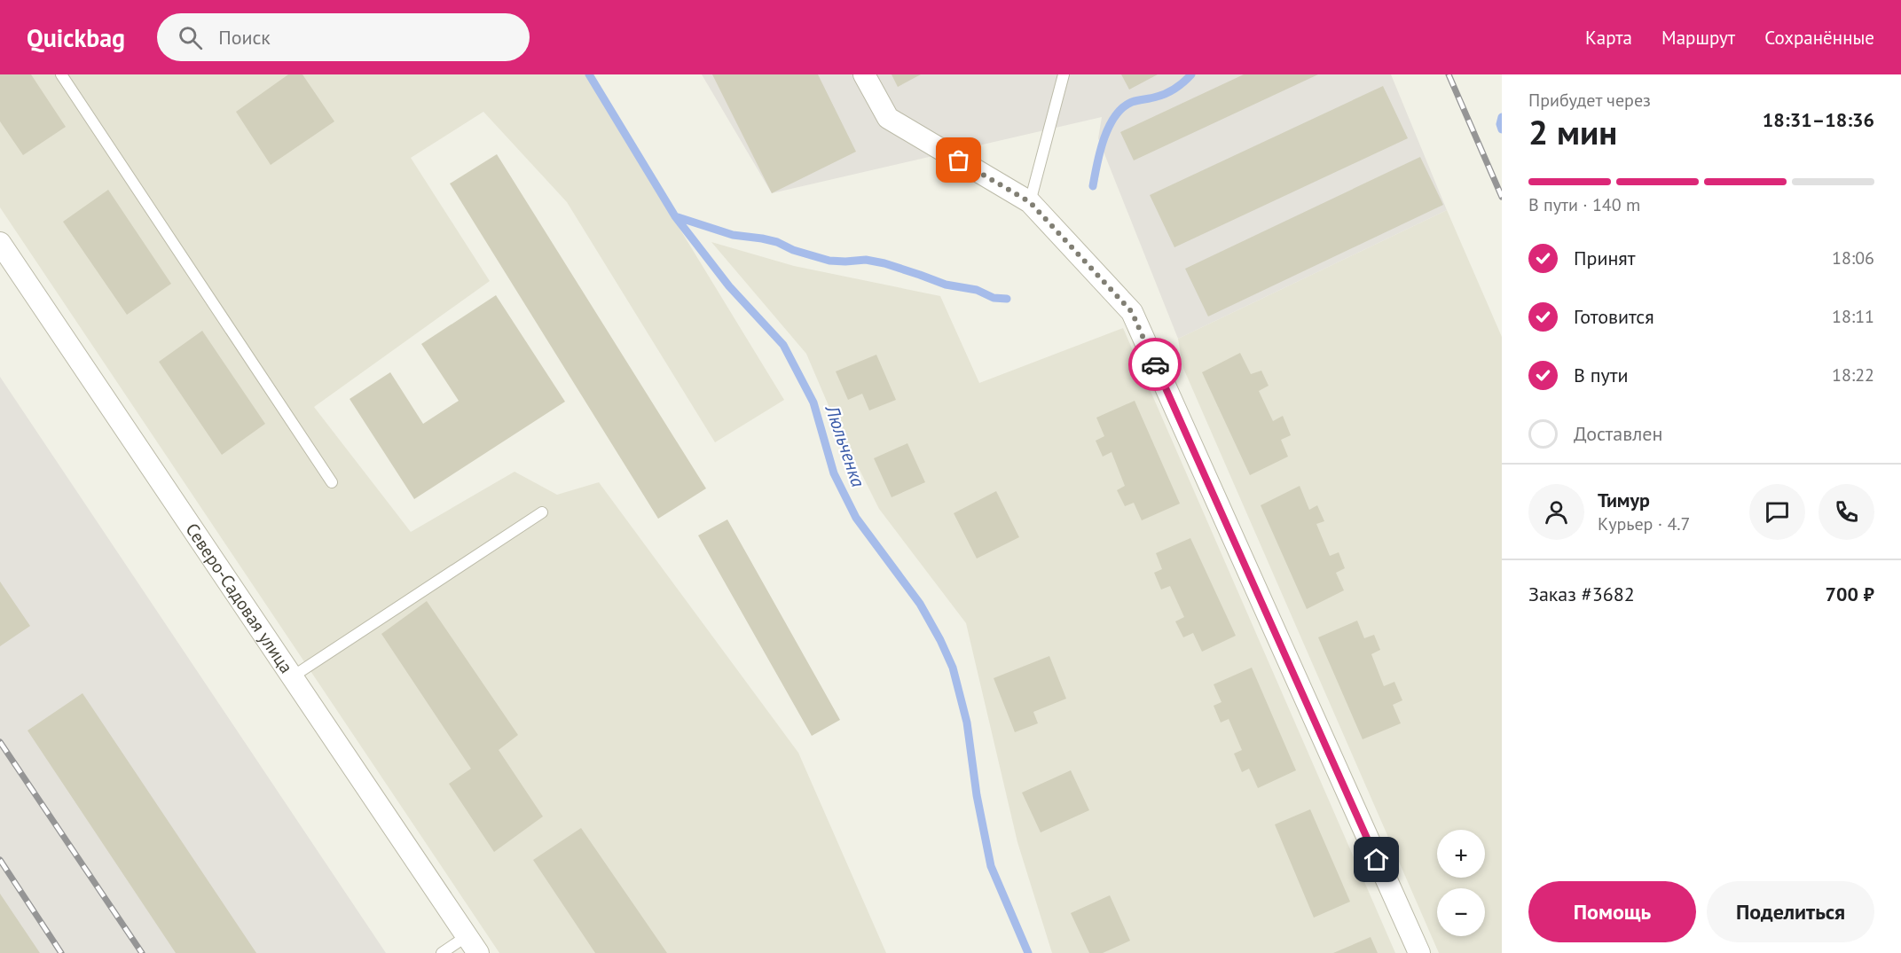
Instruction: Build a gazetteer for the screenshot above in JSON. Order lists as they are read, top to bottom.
{
  "streets": {
    "street": ["Северо-Садовая улица"]
  },
  "water": ["Люльченка"],
  "page": {
    "header": "Quickbag",
    "search": "Поиск",
    "nav": ["Карта", "Маршрут", "Сохранённые"],
    "heading": ["2 мин", "Прибудет через", "18:31–18:36"],
    "panel": [
      "Тимур",
      "Курьер · 4.7",
      "Заказ #3682",
      "700 ₽"
    ],
    "bar": "В пути · 140 m",
    "list": [
      ["Принят", "18:06"],
      ["Готовится", "18:11"],
      ["В пути", "18:22"],
      "Доставлен"
    ],
    "map_buttons": ["+", "−"],
    "buttons": ["Помощь", "Поделиться"]
  }
}
